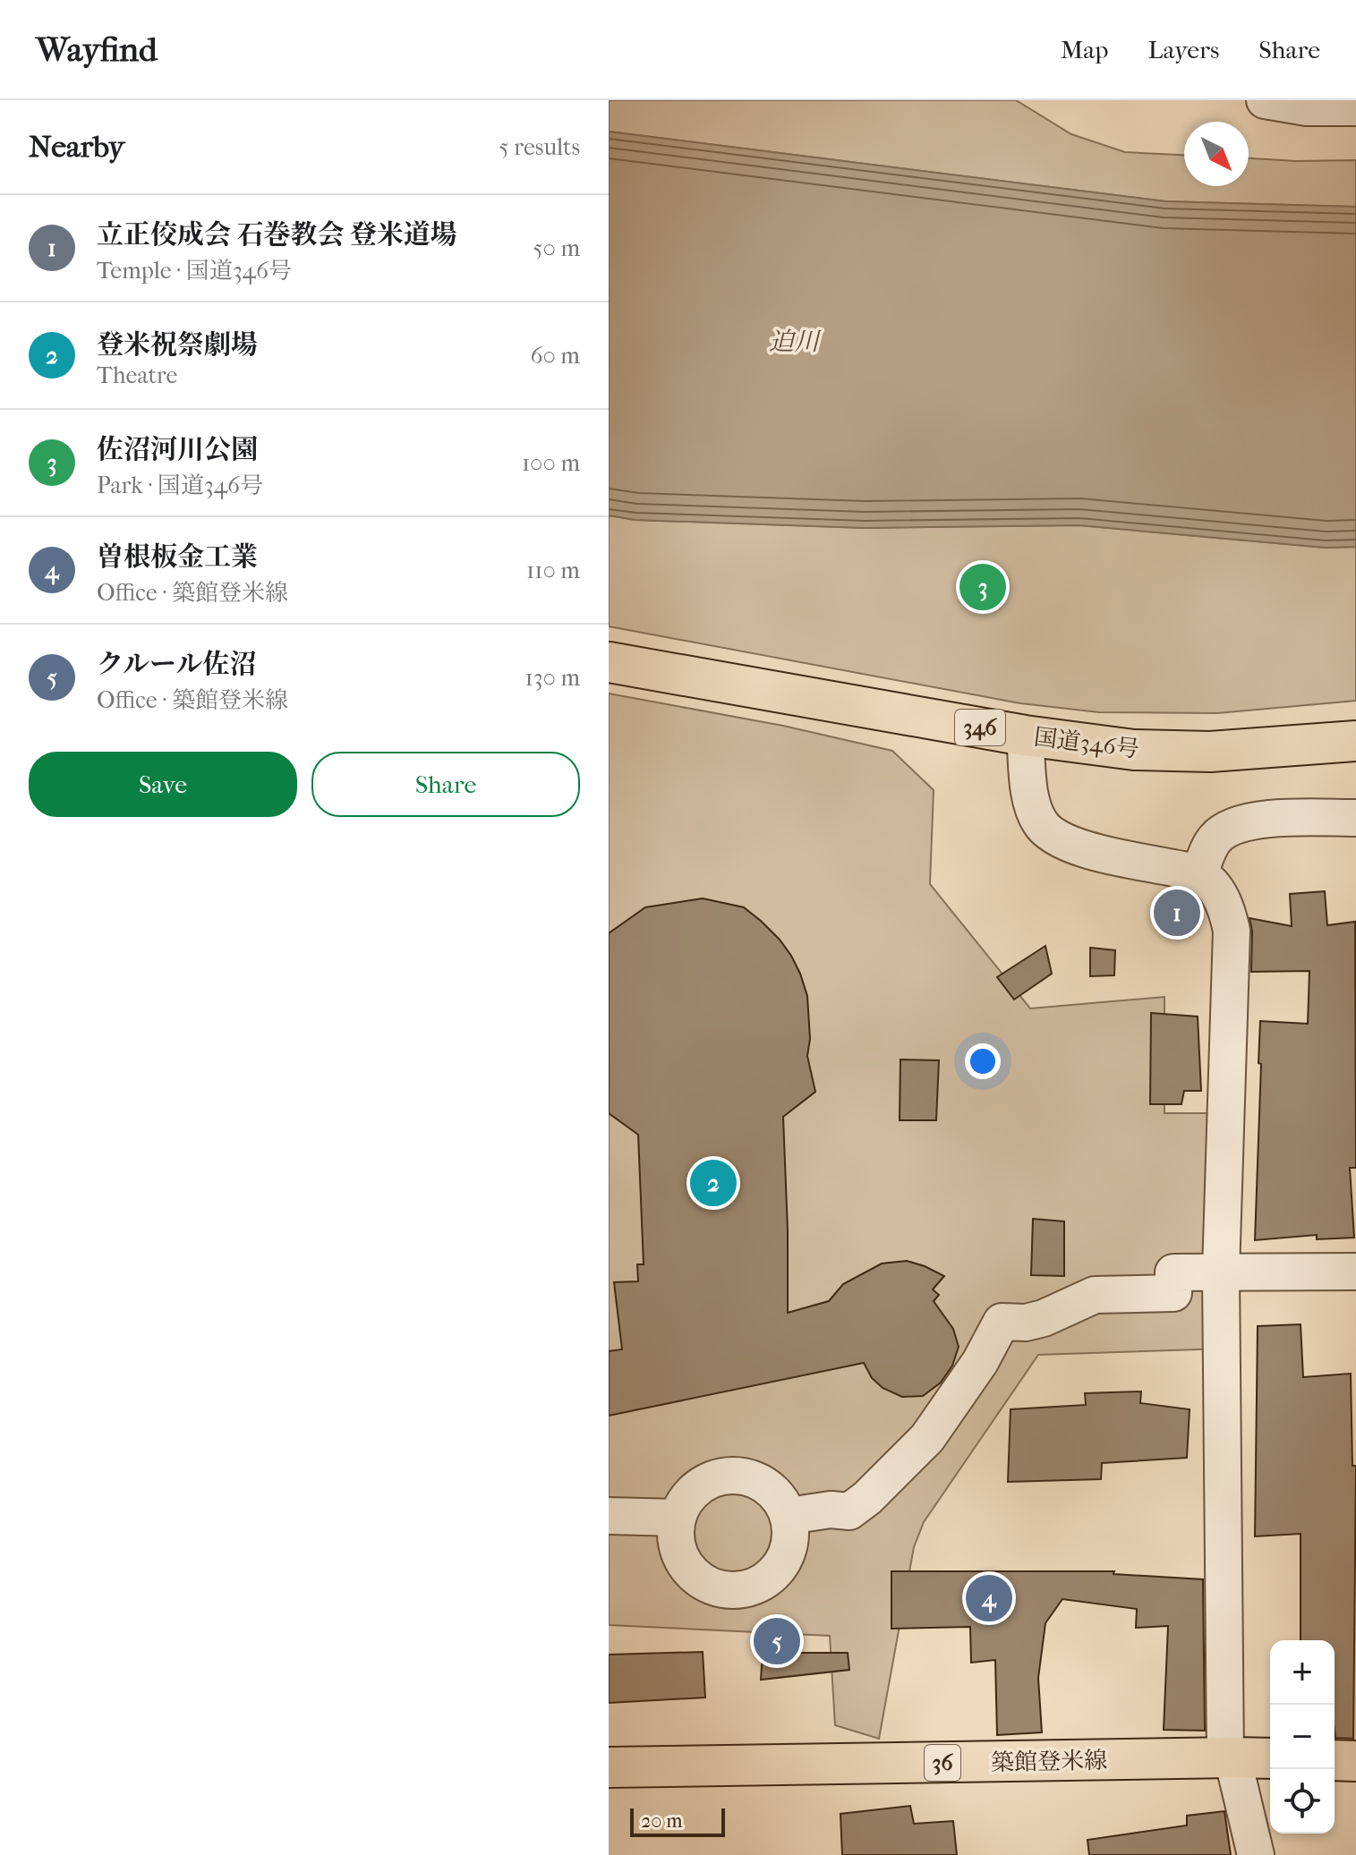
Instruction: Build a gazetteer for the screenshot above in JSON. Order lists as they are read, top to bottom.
{
  "streets": {
    "main road": [
      "346",
      "国道346号",
      "築館登米線",
      "36"
    ]
  },
  "water": ["迫川"],
  "scale_bar": "20 m",
  "north": "bottom right",
  "page": {
    "header": "Wayfind",
    "nav": ["Map", "Layers", "Share"],
    "heading": ["Nearby", "5 results"],
    "list": [
      {
        "mark": "1",
        "name": "立正佼成会 石巻教会 登米道場",
        "note": "Temple · 国道346号",
        "value": "50 m"
      },
      {
        "mark": "2",
        "name": "登米祝祭劇場",
        "note": "Theatre",
        "value": "60 m"
      },
      {
        "mark": "3",
        "name": "佐沼河川公園",
        "note": "Park · 国道346号",
        "value": "100 m"
      },
      {
        "mark": "4",
        "name": "曽根板金工業",
        "note": "Office · 築館登米線",
        "value": "110 m"
      },
      {
        "mark": "5",
        "name": "クルール佐沼",
        "note": "Office · 築館登米線",
        "value": "130 m"
      }
    ],
    "pins": [
      "3",
      "1",
      "2",
      "4",
      "5"
    ],
    "buttons": ["Save", "Share"],
    "map_buttons": ["+", "−"],
    "scale": "20 m"
  }
}
